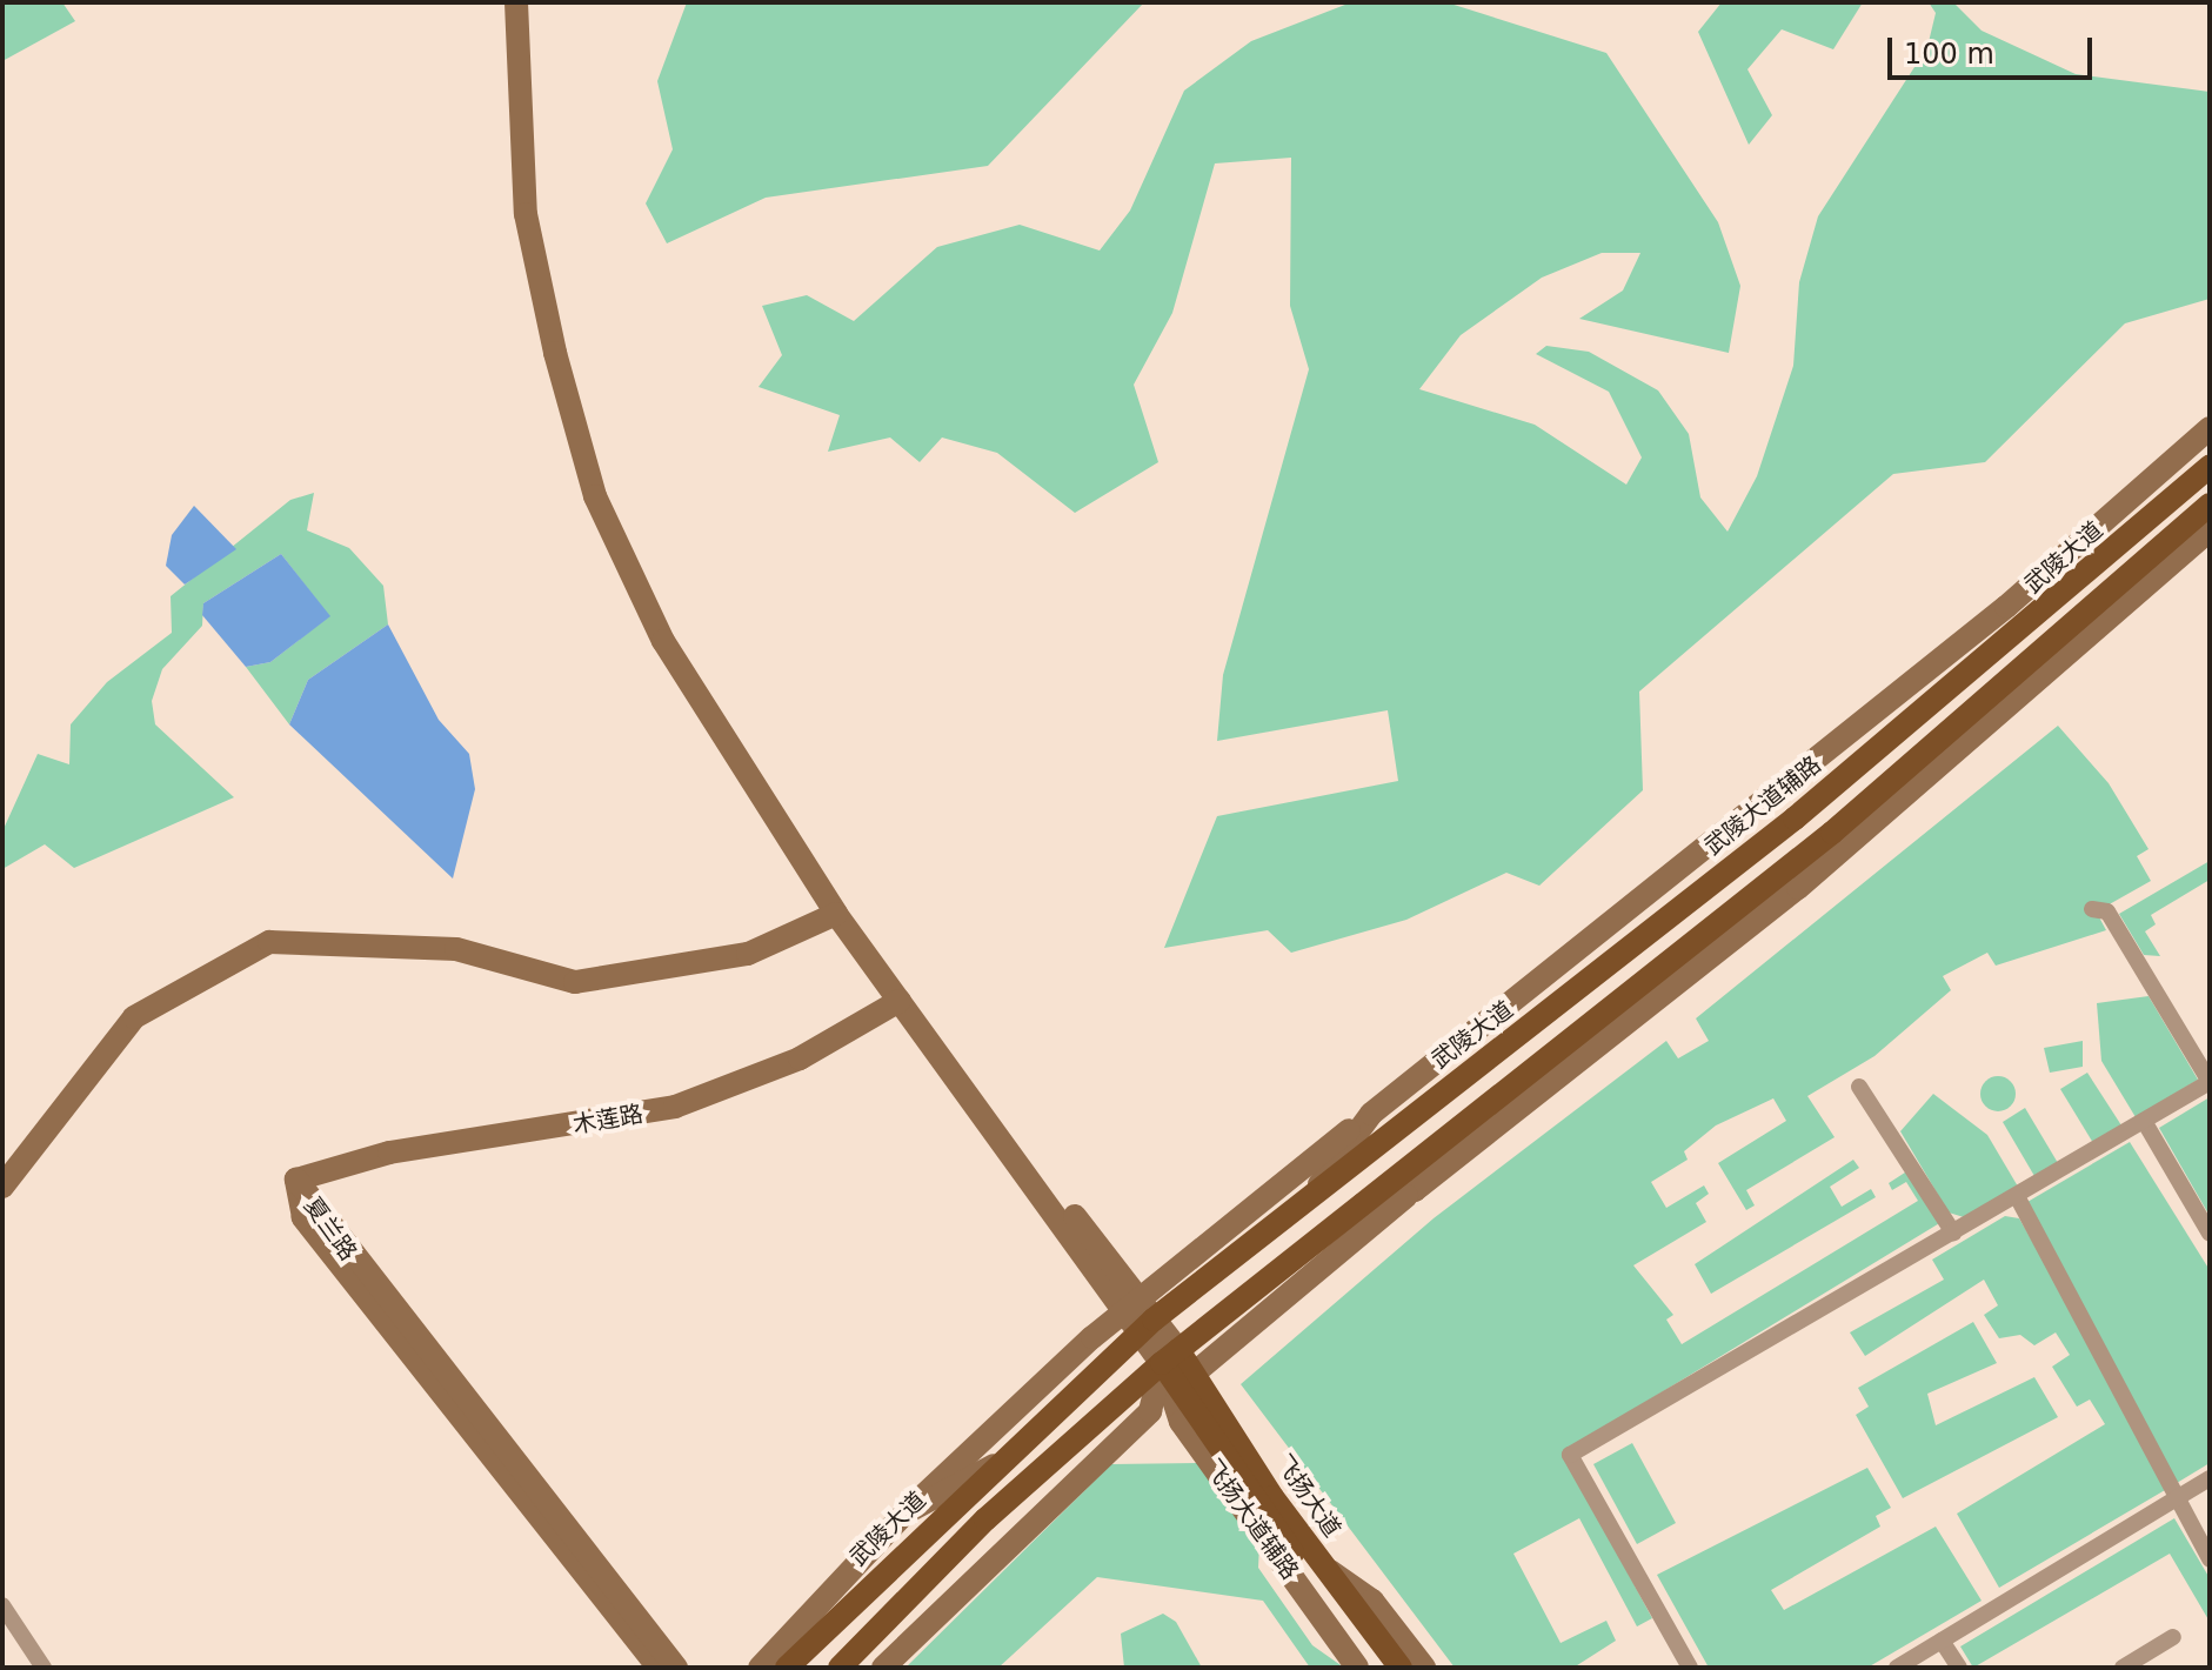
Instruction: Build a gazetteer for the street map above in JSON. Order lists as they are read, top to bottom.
{
  "streets": {
    "main road": ["武陵大道", "飞扬大道"],
    "street": [
      "武陵大道辅路",
      "木莲路",
      "夏兰路",
      "飞扬大道辅路"
    ]
  },
  "crossings": [
    ["武陵大道", "武陵大道辅路"],
    ["木莲路", "夏兰路"],
    ["飞扬大道", "飞扬大道辅路"]
  ],
  "scale_bar": "100 m"
}
